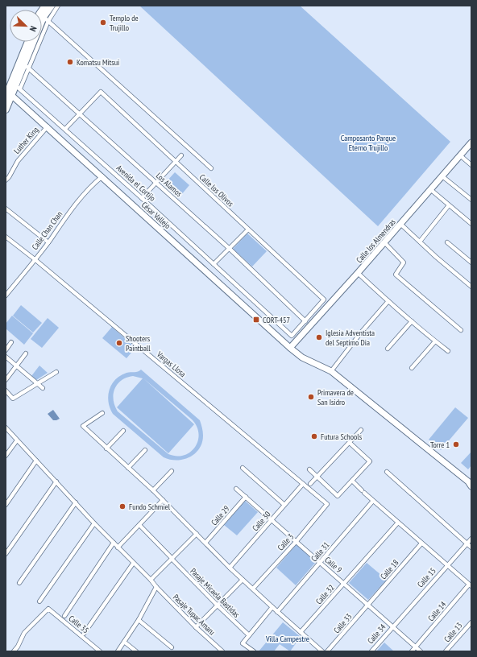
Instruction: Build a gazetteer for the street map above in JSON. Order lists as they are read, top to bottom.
{
  "streets": {
    "street": [
      "Luther King",
      "Avenida el Cortijo",
      "Los Alamos",
      "Calle los Olivos",
      "César Vallejo",
      "Calle Chan Chan",
      "Calle los Almendras",
      "Vargas Llosa",
      "Calle 29",
      "Calle 30",
      "Calle 3",
      "Calle 31",
      "Calle 9",
      "Calle 18",
      "Calle 15",
      "Pasaje Micaela Bastidas",
      "Calle 32",
      "Calle 14",
      "Pasaje Tupac Amaru",
      "Calle 33",
      "Calle 35",
      "Calle 13",
      "Calle 34"
    ]
  },
  "crossings": [
    ["Luther King", "César Vallejo"],
    ["Avenida el Cortijo", "Los Alamos"],
    ["Avenida el Cortijo", "Calle los Olivos"],
    ["Los Alamos", "Calle los Olivos"],
    ["César Vallejo", "Calle Chan Chan"],
    ["César Vallejo", "Calle los Almendras"],
    ["Calle Chan Chan", "Vargas Llosa"],
    ["Vargas Llosa", "Calle 30"],
    ["Vargas Llosa", "Calle 3"],
    ["Calle 29", "Calle 9"],
    ["Calle 30", "Calle 9"],
    ["Calle 3", "Calle 9"],
    ["Calle 31", "Calle 9"],
    ["Calle 9", "Calle 18"],
    ["Calle 9", "Calle 15"],
    ["Calle 9", "Calle 32"],
    ["Calle 9", "Calle 14"],
    ["Calle 9", "Calle 33"],
    ["Calle 9", "Calle 34"],
    ["Calle 18", "Calle 33"],
    ["Calle 15", "Calle 34"]
  ],
  "parks": ["Camposanto Parque Eterno Trujillo", "Villa Campestre"],
  "places": {
    "other": [
      "Templo de Trujillo",
      "Komatsu Mitsui",
      "Iglesia Adventista del Septimo Dia",
      "Shooters Paintball",
      "Primavera de San Isidro",
      "Futura Schools",
      "Torre 1",
      "Fundo Schmiel"
    ],
    "transit": ["CORT-457"]
  },
  "north": "bottom right"
}
